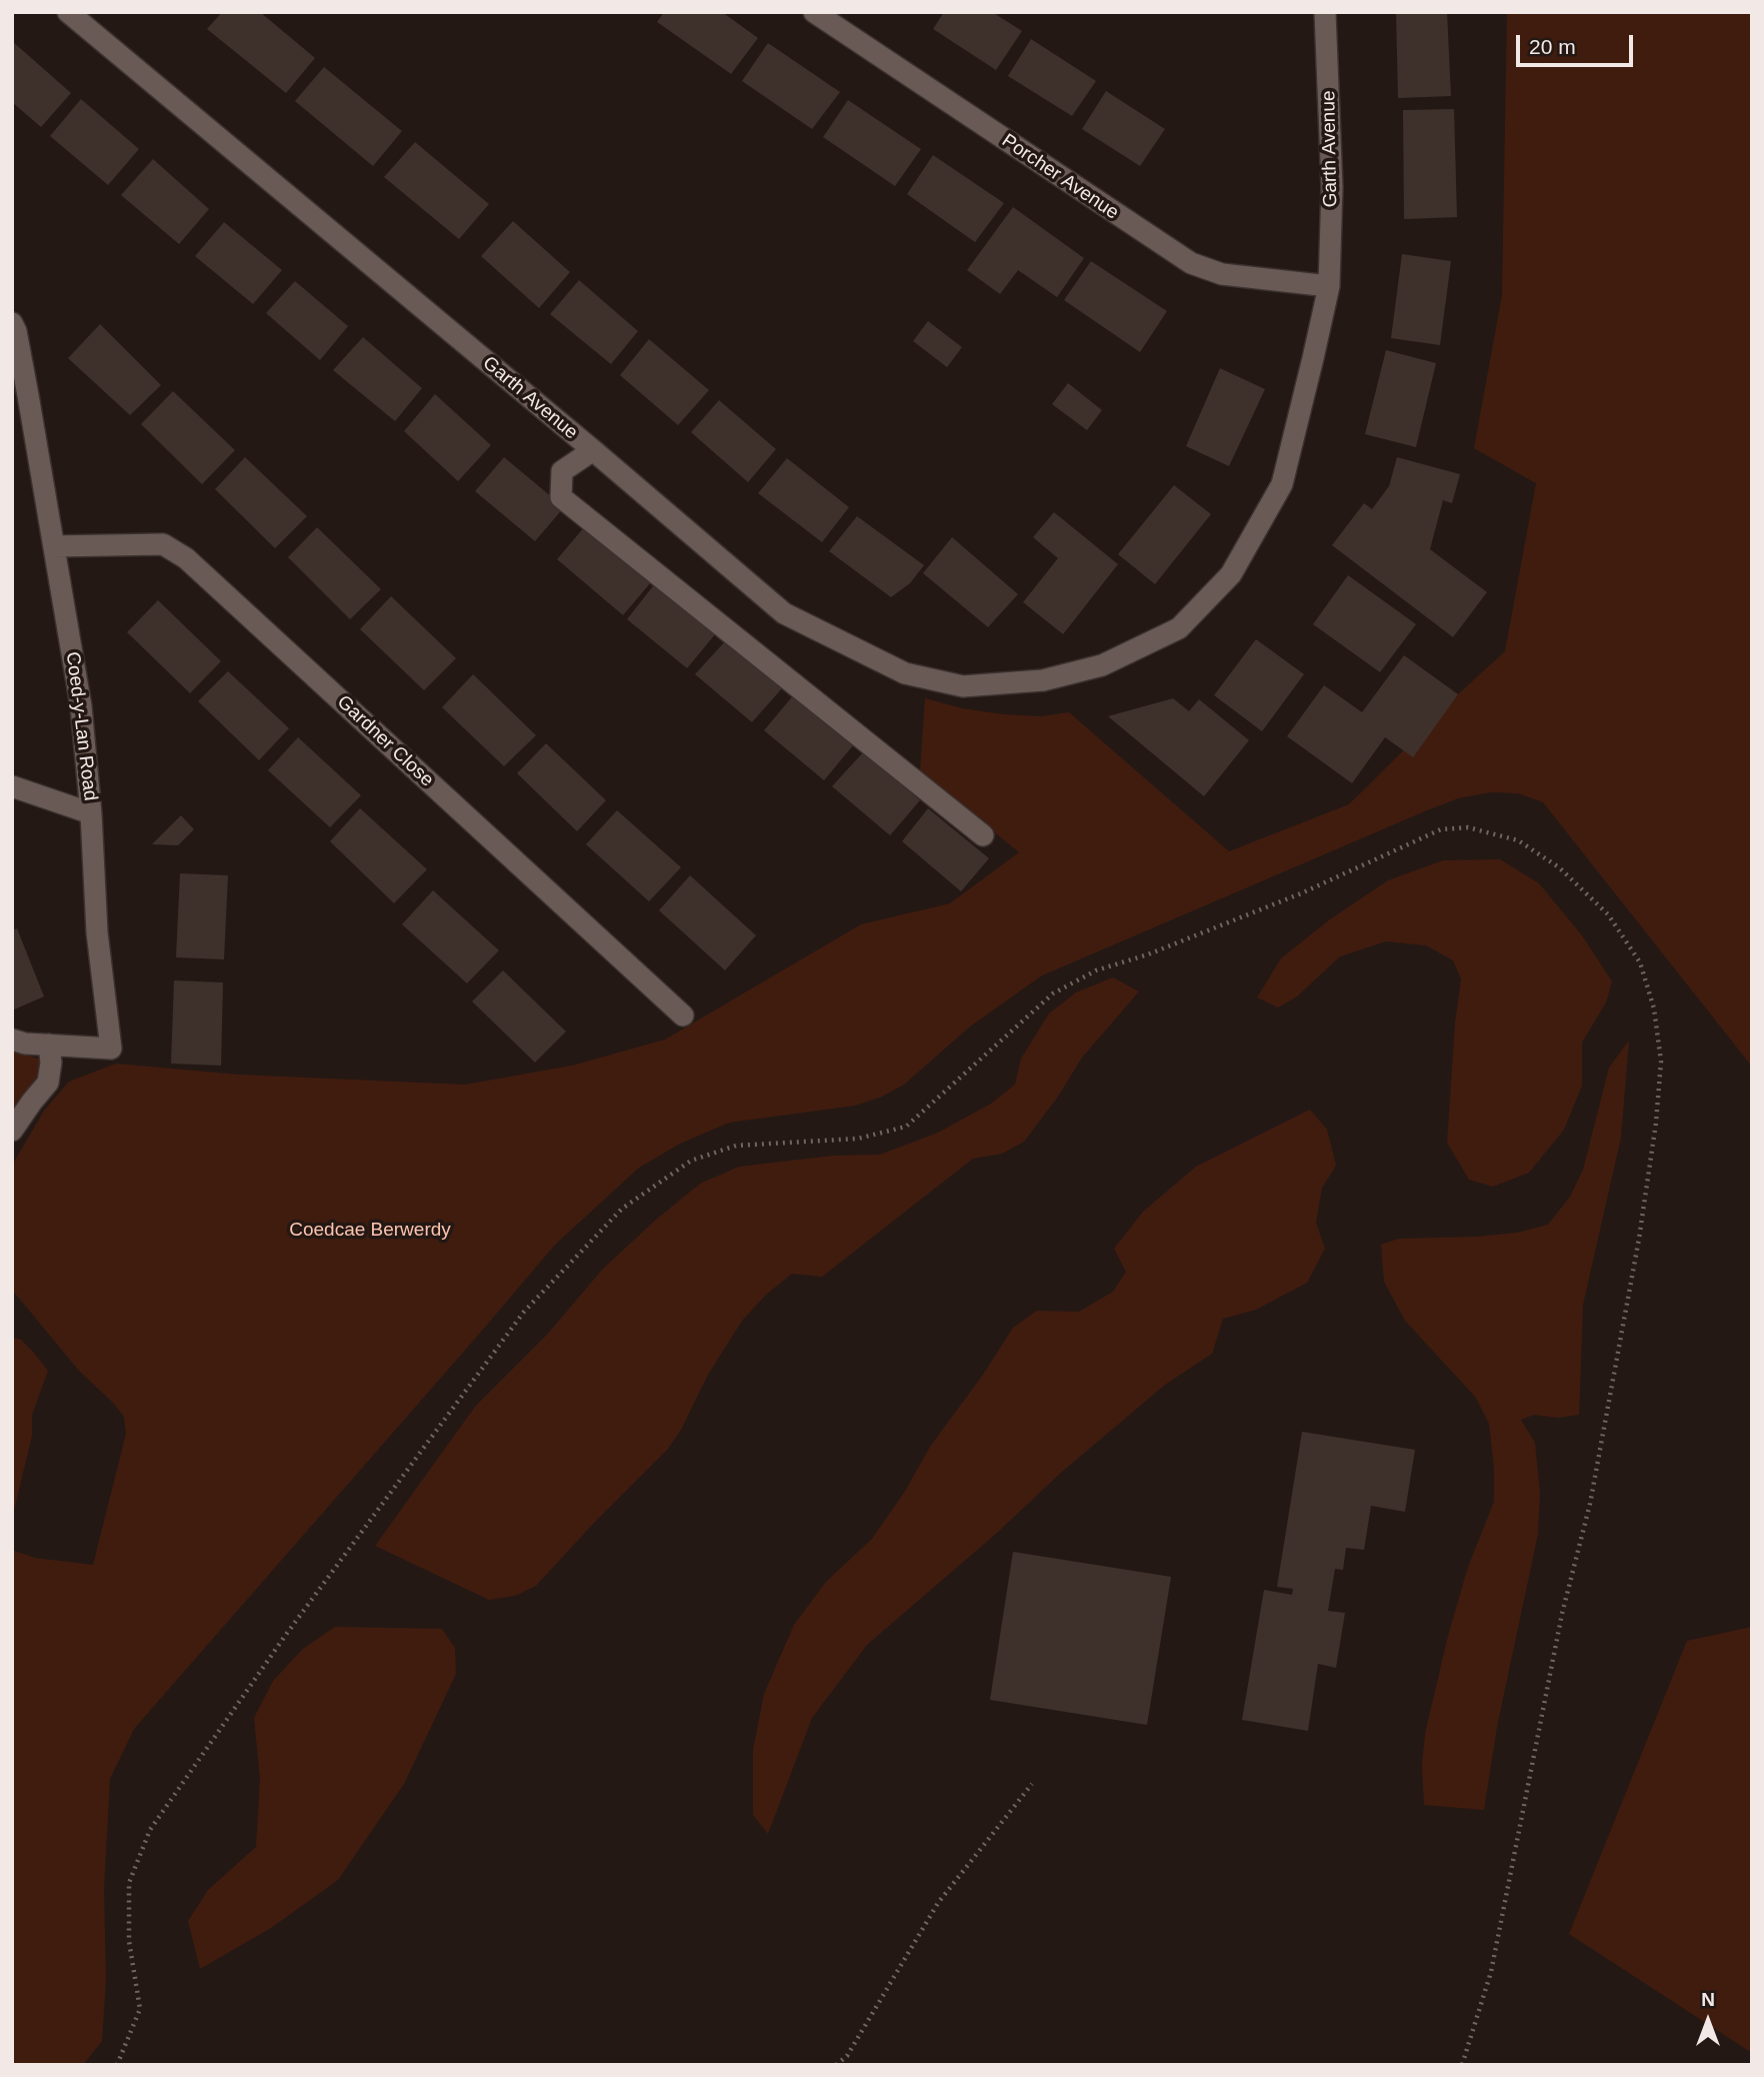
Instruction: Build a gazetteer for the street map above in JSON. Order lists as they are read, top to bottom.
{
  "streets": {
    "street": [
      "Garth Avenue",
      "Porcher Avenue",
      "Coed-y-Lan Road",
      "Gardner Close"
    ]
  },
  "crossings": [
    ["Garth Avenue", "Porcher Avenue"],
    ["Coed-y-Lan Road", "Gardner Close"]
  ],
  "parks": ["Coedcae Berwerdy"],
  "scale_bar": "20 m",
  "north": "top"
}
